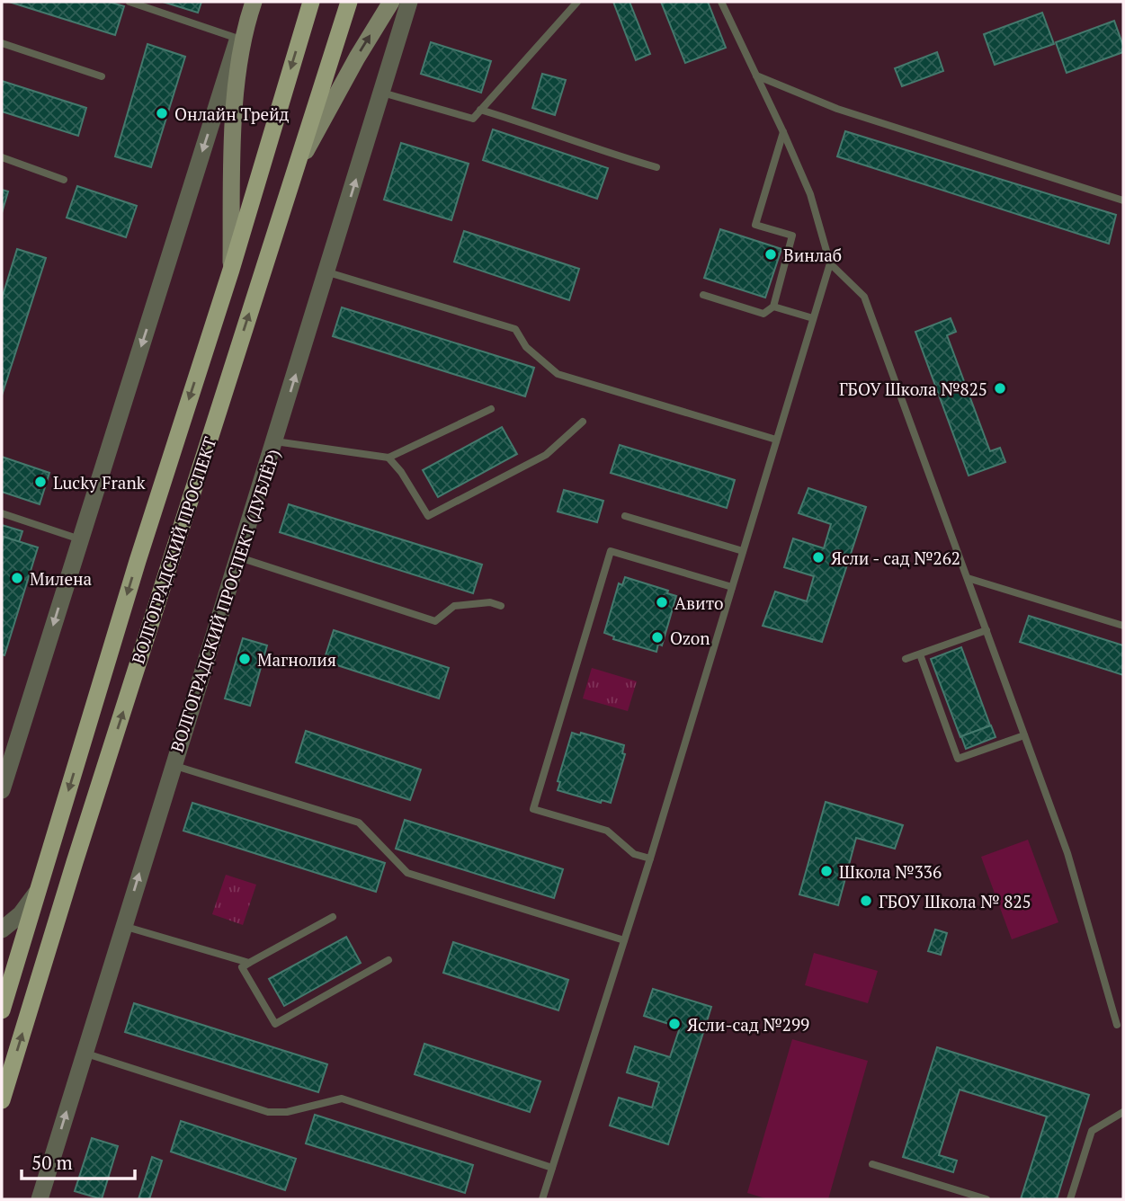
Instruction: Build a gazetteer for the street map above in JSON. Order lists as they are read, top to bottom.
{
  "streets": {
    "main road": ["ВОЛГОГРАДСКИЙ ПРОСПЕКТ"],
    "street": ["ВОЛГОГРАДСКИЙ ПРОСПЕКТ (ДУБЛЁР)"]
  },
  "one_way": ["ВОЛГОГРАДСКИЙ ПРОСПЕКТ (ДУБЛЁР)"],
  "places": [
    "Онлайн Трейд",
    "Винлаб",
    "ГБОУ Школа №825",
    "Lucky Frank",
    "Ясли - сад №262",
    "Милена",
    "Авито",
    "Ozon",
    "Магнолия",
    "Школа №336",
    "ГБОУ Школа № 825",
    "Ясли-сад №299"
  ],
  "scale_bar": "50 m"
}
